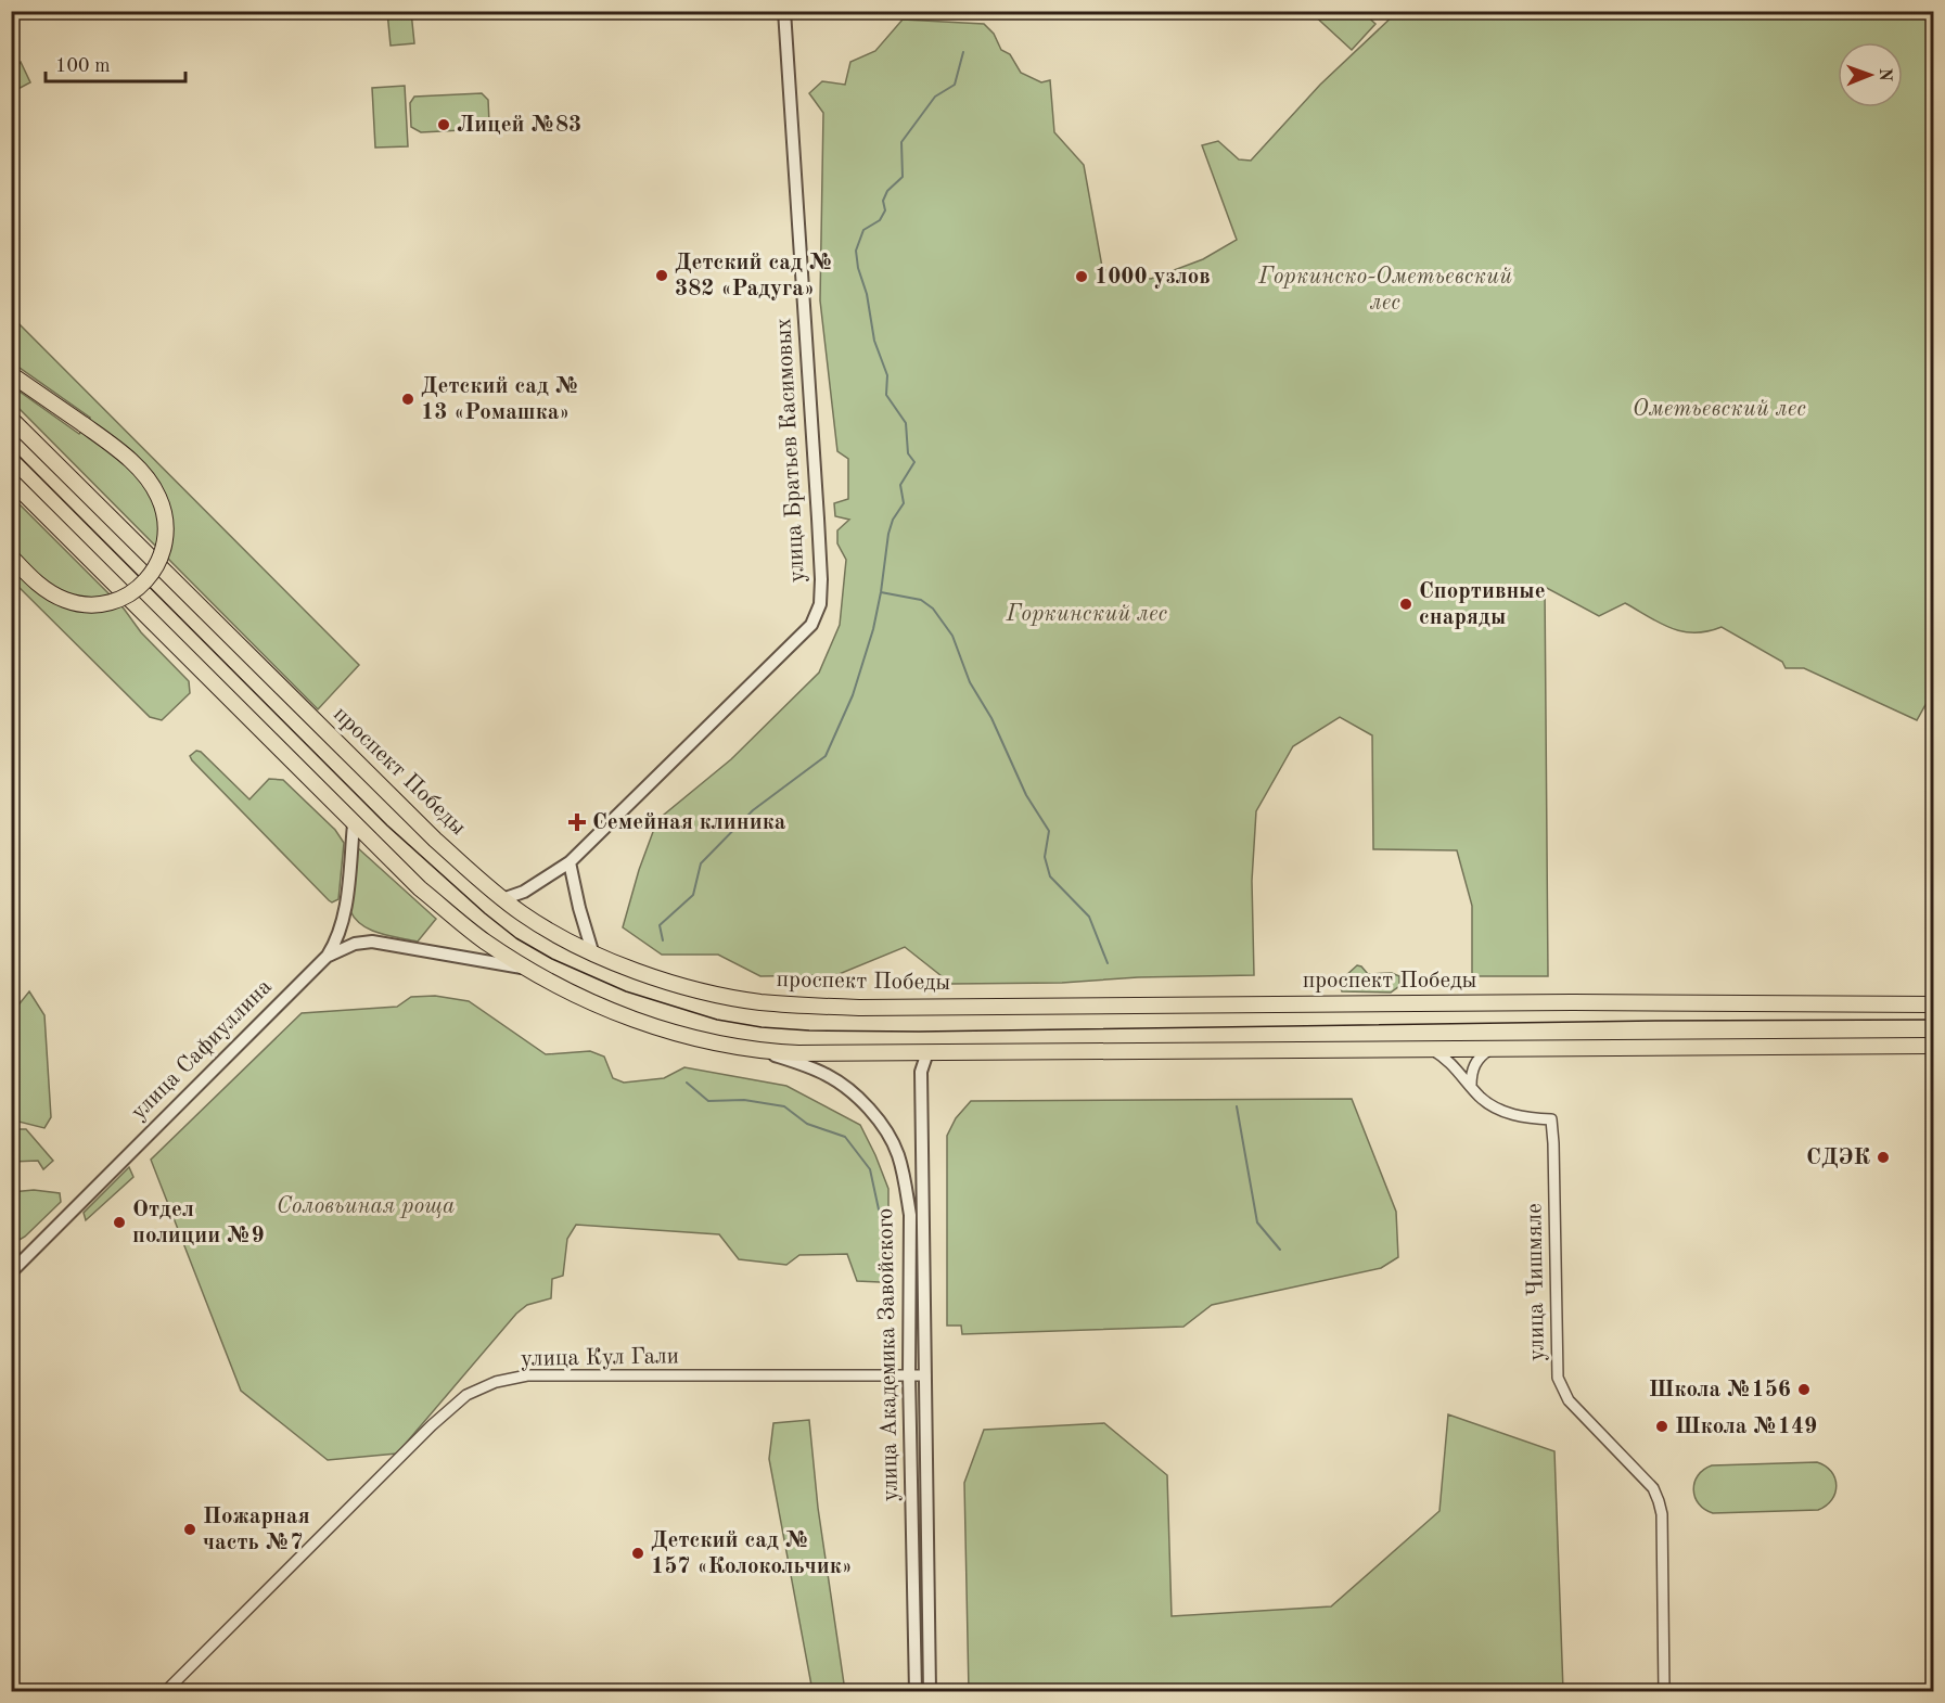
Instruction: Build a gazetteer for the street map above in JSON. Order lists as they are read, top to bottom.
{
  "streets": {
    "main road": ["проспект Победы"],
    "street": [
      "улица Братьев Касимовых",
      "улица Сафиуллина",
      "улица Чишмяле",
      "улица Академика Завойского",
      "улица Кул Гали"
    ]
  },
  "crossings": [
    ["улица Братьев Касимовых", "проспект Победы"],
    ["улица Академика Завойского", "улица Кул Гали"]
  ],
  "parks": [
    "Горкинско-Ометьевский лес",
    "Ометьевский лес",
    "Горкинский лес",
    "Соловьиная роща"
  ],
  "places": {
    "other": [
      "Лицей №83",
      "Детский сад № 382 «Радуга»",
      "1000 узлов",
      "Детский сад № 13 «Ромашка»",
      "Спортивные снаряды",
      "СДЭК",
      "Отдел полиции №9",
      "Школа №156",
      "Школа №149",
      "Пожарная часть №7",
      "Детский сад № 157 «Колокольчик»"
    ],
    "health": ["Семейная клиника"]
  },
  "scale_bar": "100 m",
  "north": "right"
}
